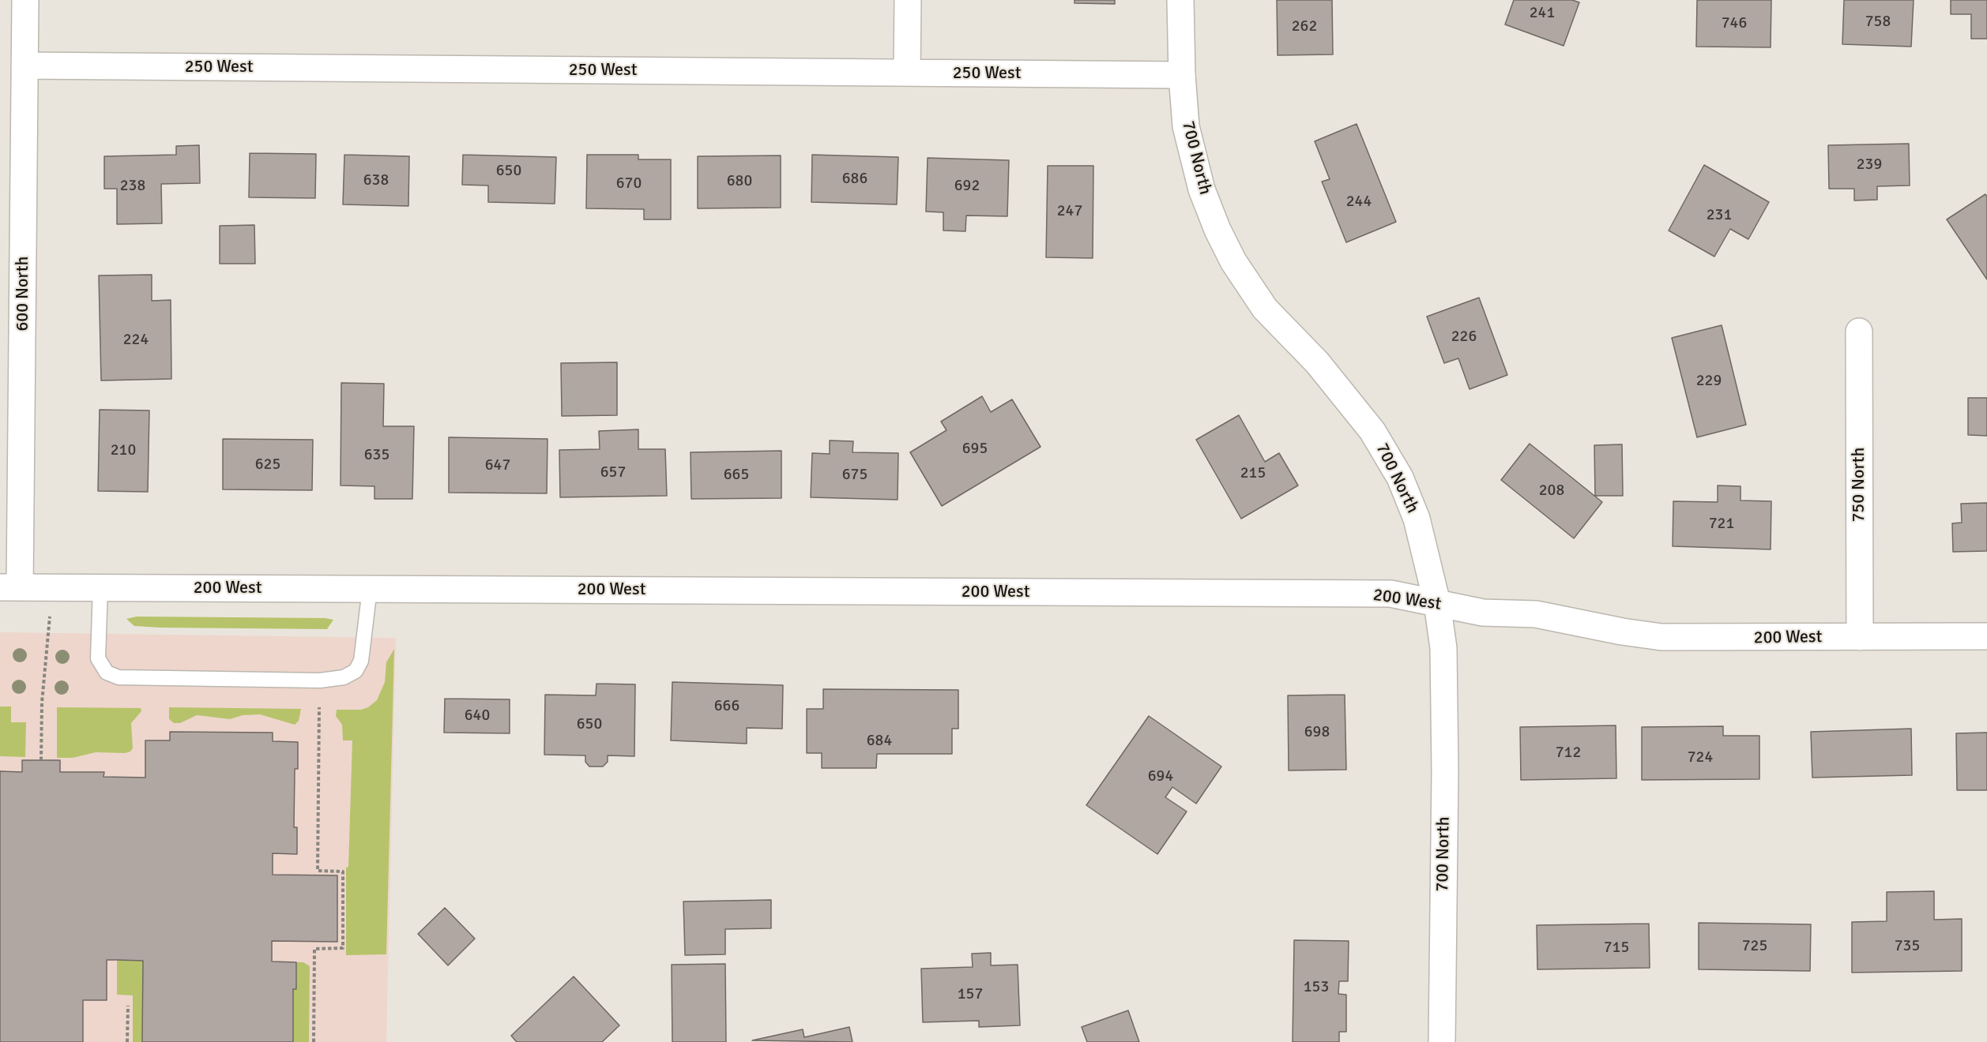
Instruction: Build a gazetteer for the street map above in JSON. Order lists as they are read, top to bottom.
{
  "streets": {
    "street": [
      "250 West",
      "700 North",
      "600 North",
      "750 North",
      "200 West"
    ]
  },
  "crossings": [
    ["250 West", "700 North"],
    ["250 West", "600 North"],
    ["700 North", "200 West"],
    ["600 North", "200 West"],
    ["750 North", "200 West"]
  ],
  "house_numbers": [
    "241",
    "758",
    "746",
    "262",
    "239",
    "650",
    "686",
    "638",
    "680",
    "670",
    "238",
    "692",
    "244",
    "247",
    "231",
    "226",
    "224",
    "229",
    "695",
    "210",
    "635",
    "625",
    "647",
    "657",
    "215",
    "665",
    "675",
    "208",
    "721",
    "666",
    "640",
    "650",
    "698",
    "684",
    "712",
    "724",
    "694",
    "725",
    "735",
    "715",
    "153",
    "157"
  ]
}
